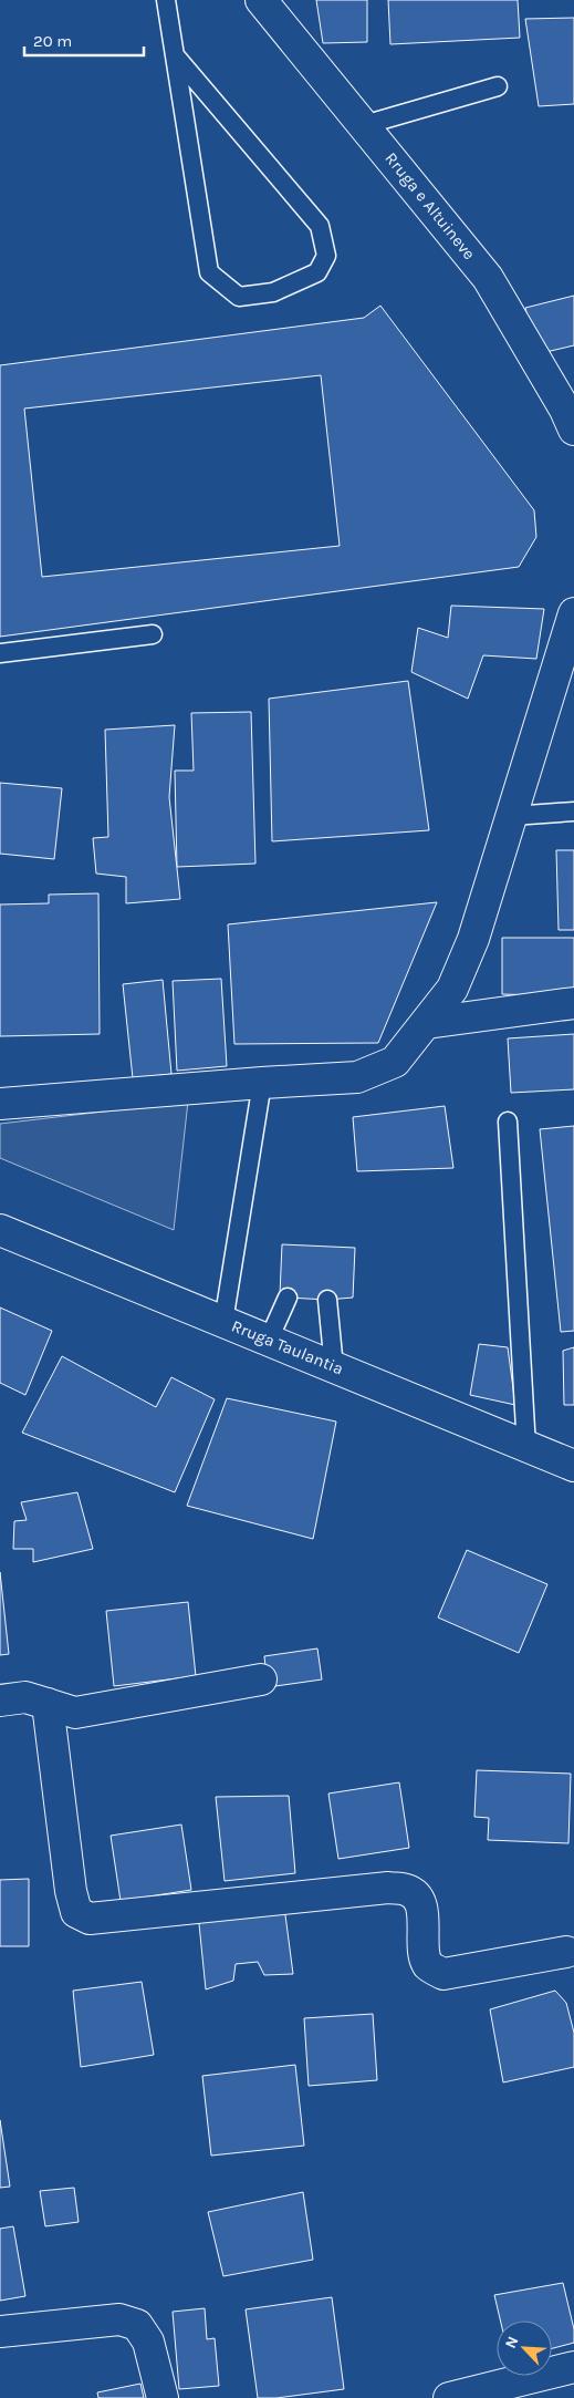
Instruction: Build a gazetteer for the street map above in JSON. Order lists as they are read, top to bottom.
{
  "streets": {
    "street": ["Rruga e Altuineve", "Rruga Taulantia"]
  },
  "scale_bar": "20 m",
  "north": "top left"
}
